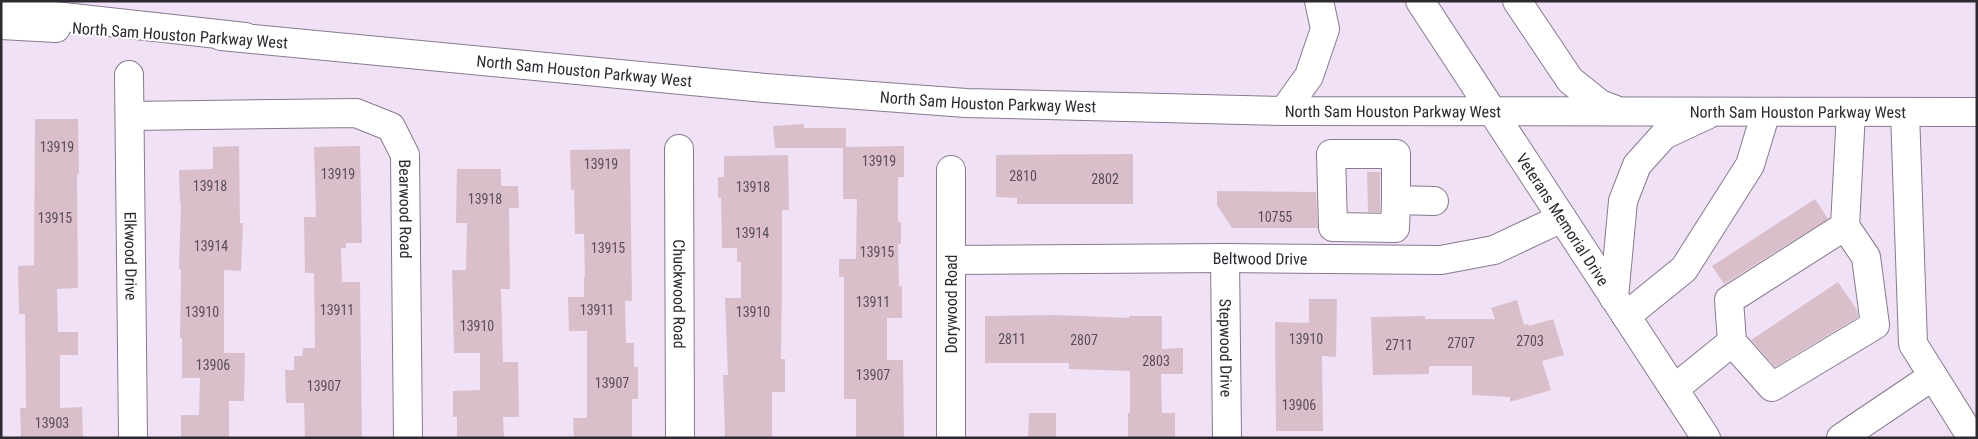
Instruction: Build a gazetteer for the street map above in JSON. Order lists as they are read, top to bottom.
{
  "streets": {
    "main road": [
      "North Sam Houston Parkway West",
      "Bearwood Road",
      "Veterans Memorial Drive",
      "Elkwood Drive",
      "Beltwood Drive",
      "Chuckwood Road",
      "Dorywood Road",
      "Stepwood Drive"
    ]
  },
  "crossings": [
    ["North Sam Houston Parkway West", "Veterans Memorial Drive"],
    ["Bearwood Road", "Elkwood Drive"],
    ["Veterans Memorial Drive", "Beltwood Drive"],
    ["Beltwood Drive", "Dorywood Road"],
    ["Beltwood Drive", "Stepwood Drive"]
  ],
  "house_numbers": [
    "13919",
    "13919",
    "13919",
    "13919",
    "2810",
    "2802",
    "13918",
    "13918",
    "13918",
    "10755",
    "13915",
    "13914",
    "13914",
    "13915",
    "13915",
    "13911",
    "13911",
    "13911",
    "13910",
    "13910",
    "13910",
    "2811",
    "13910",
    "2807",
    "2703",
    "2707",
    "2711",
    "2803",
    "13906",
    "13907",
    "13907",
    "13907",
    "13906",
    "13903"
  ]
}
